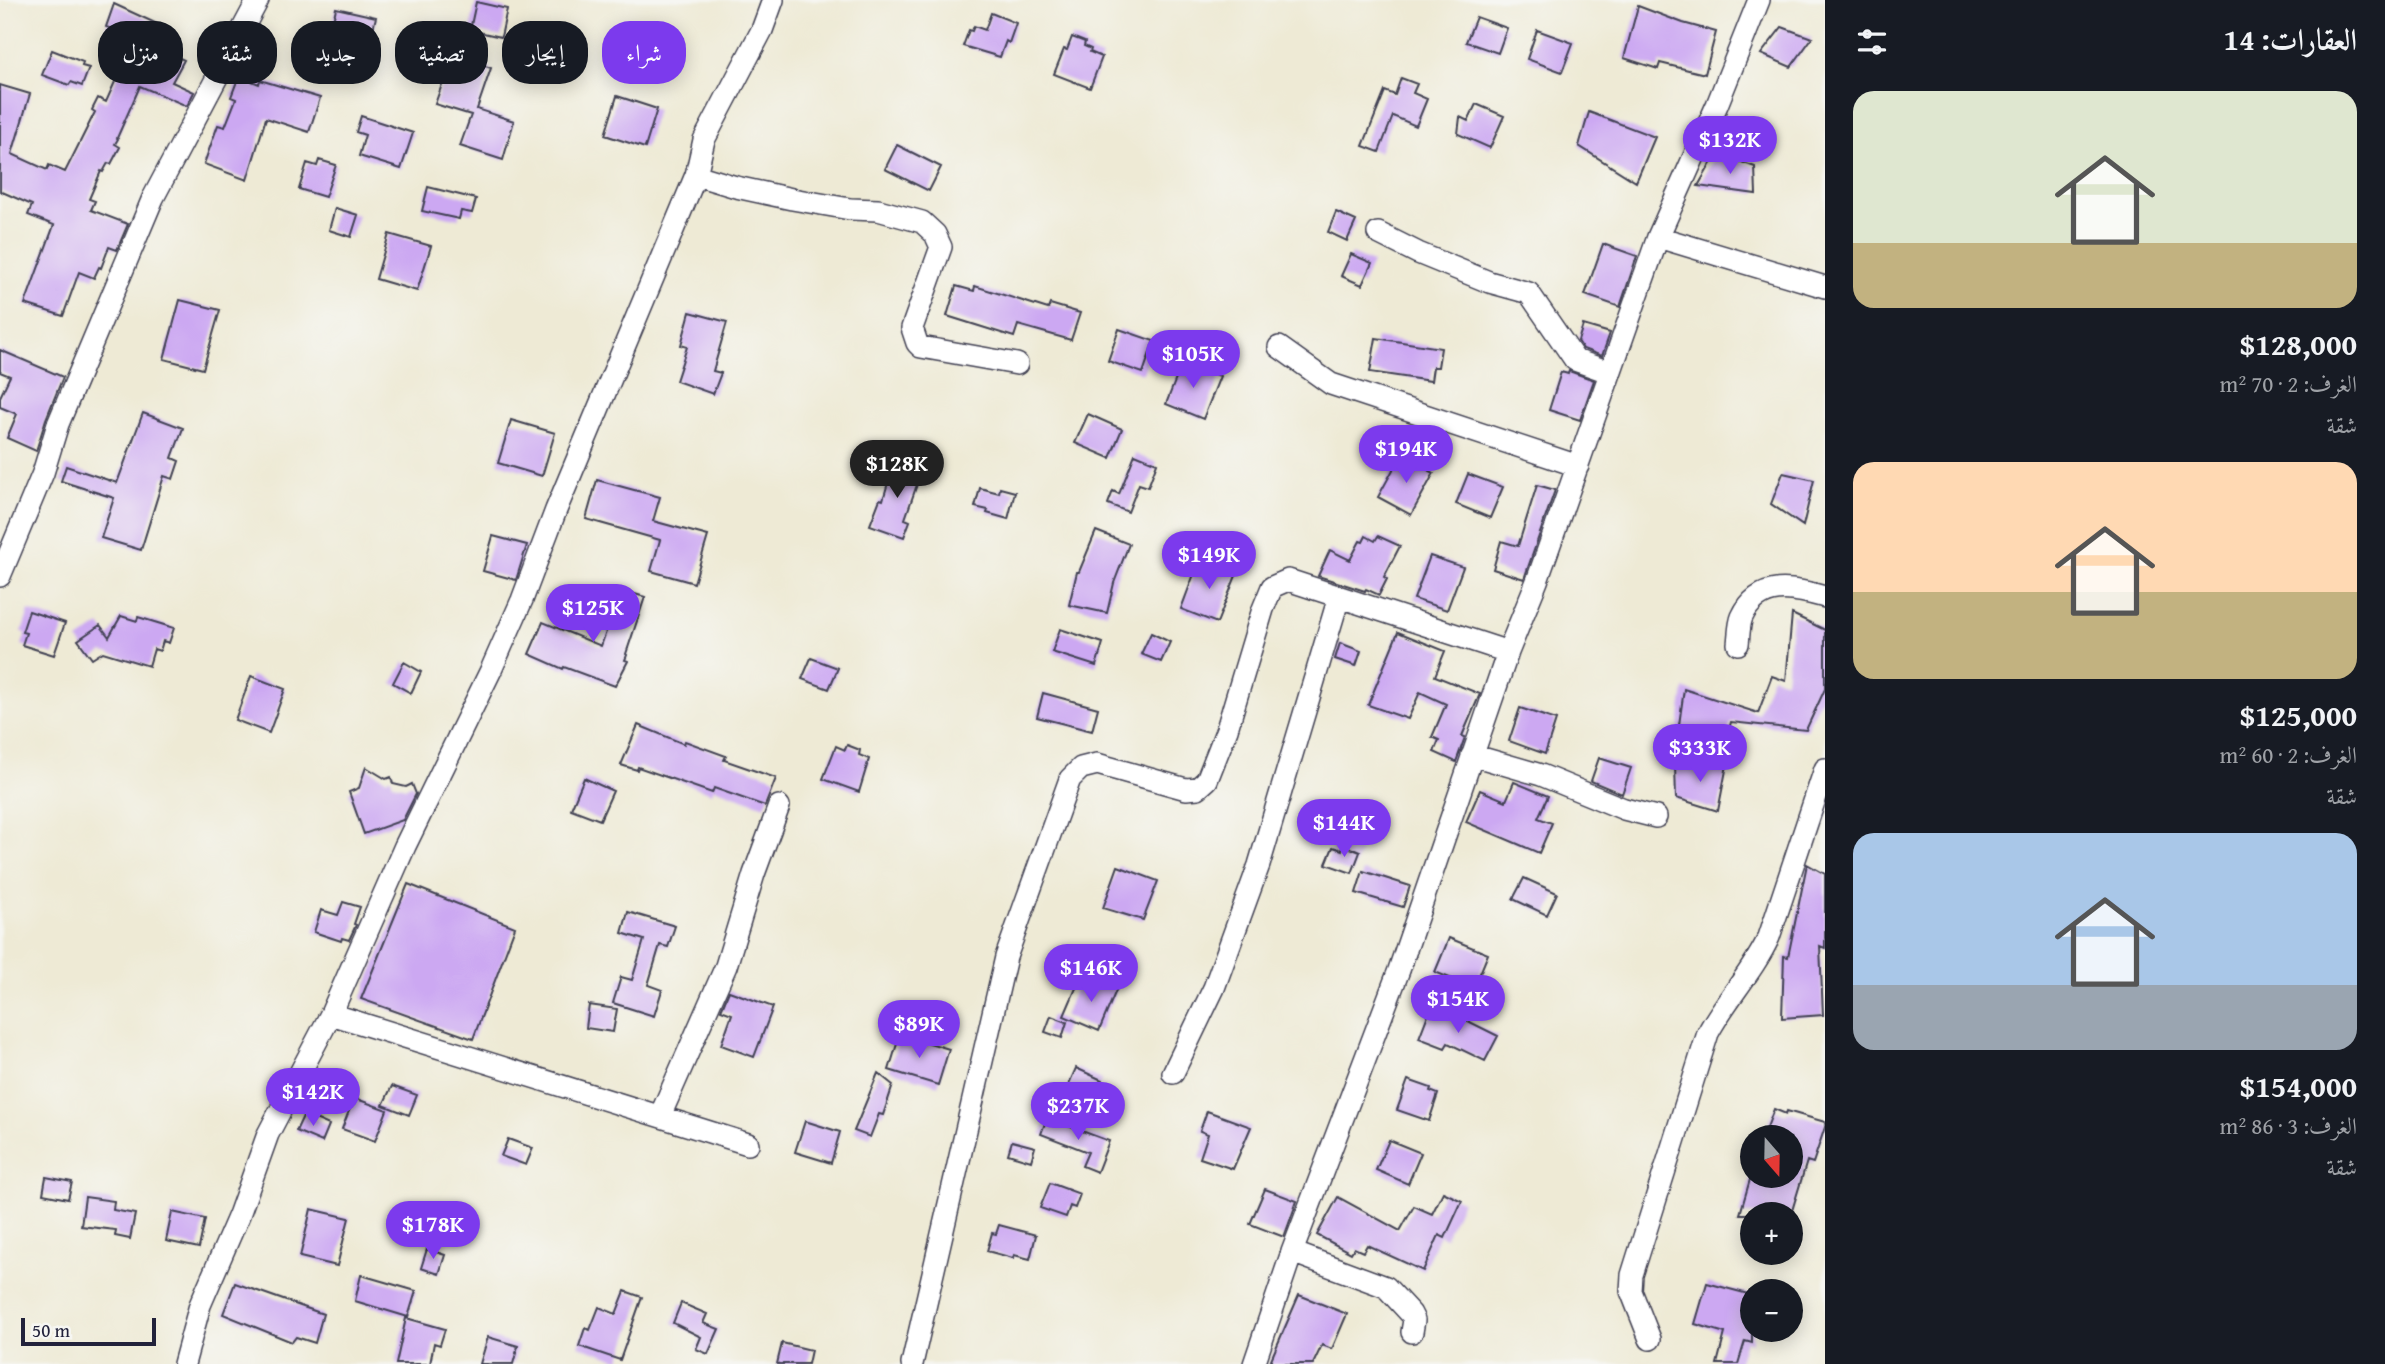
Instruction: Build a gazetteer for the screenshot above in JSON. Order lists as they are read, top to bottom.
{
  "scale_bar": "50 m",
  "north": "bottom",
  "page": {
    "heading": "العقارات: 14",
    "chip": [
      "شراء",
      "إيجار",
      "تصفية",
      "جديد",
      "شقة",
      "منزل"
    ],
    "list": [
      {
        "name": "$128,000",
        "note": "الغرف: 2 · 70 m² · شقة"
      },
      {
        "name": "$125,000",
        "note": "الغرف: 2 · 60 m² · شقة"
      },
      {
        "name": "$154,000",
        "note": "الغرف: 3 · 86 m² · شقة"
      }
    ],
    "price": [
      "$132K",
      "$105K",
      "$194K",
      "$128K",
      "$149K",
      "$125K",
      "$333K",
      "$144K",
      "$146K",
      "$154K",
      "$89K",
      "$142K",
      "$237K",
      "$178K"
    ],
    "map_buttons": ["+", "−"],
    "scale": "50 m"
  }
}
